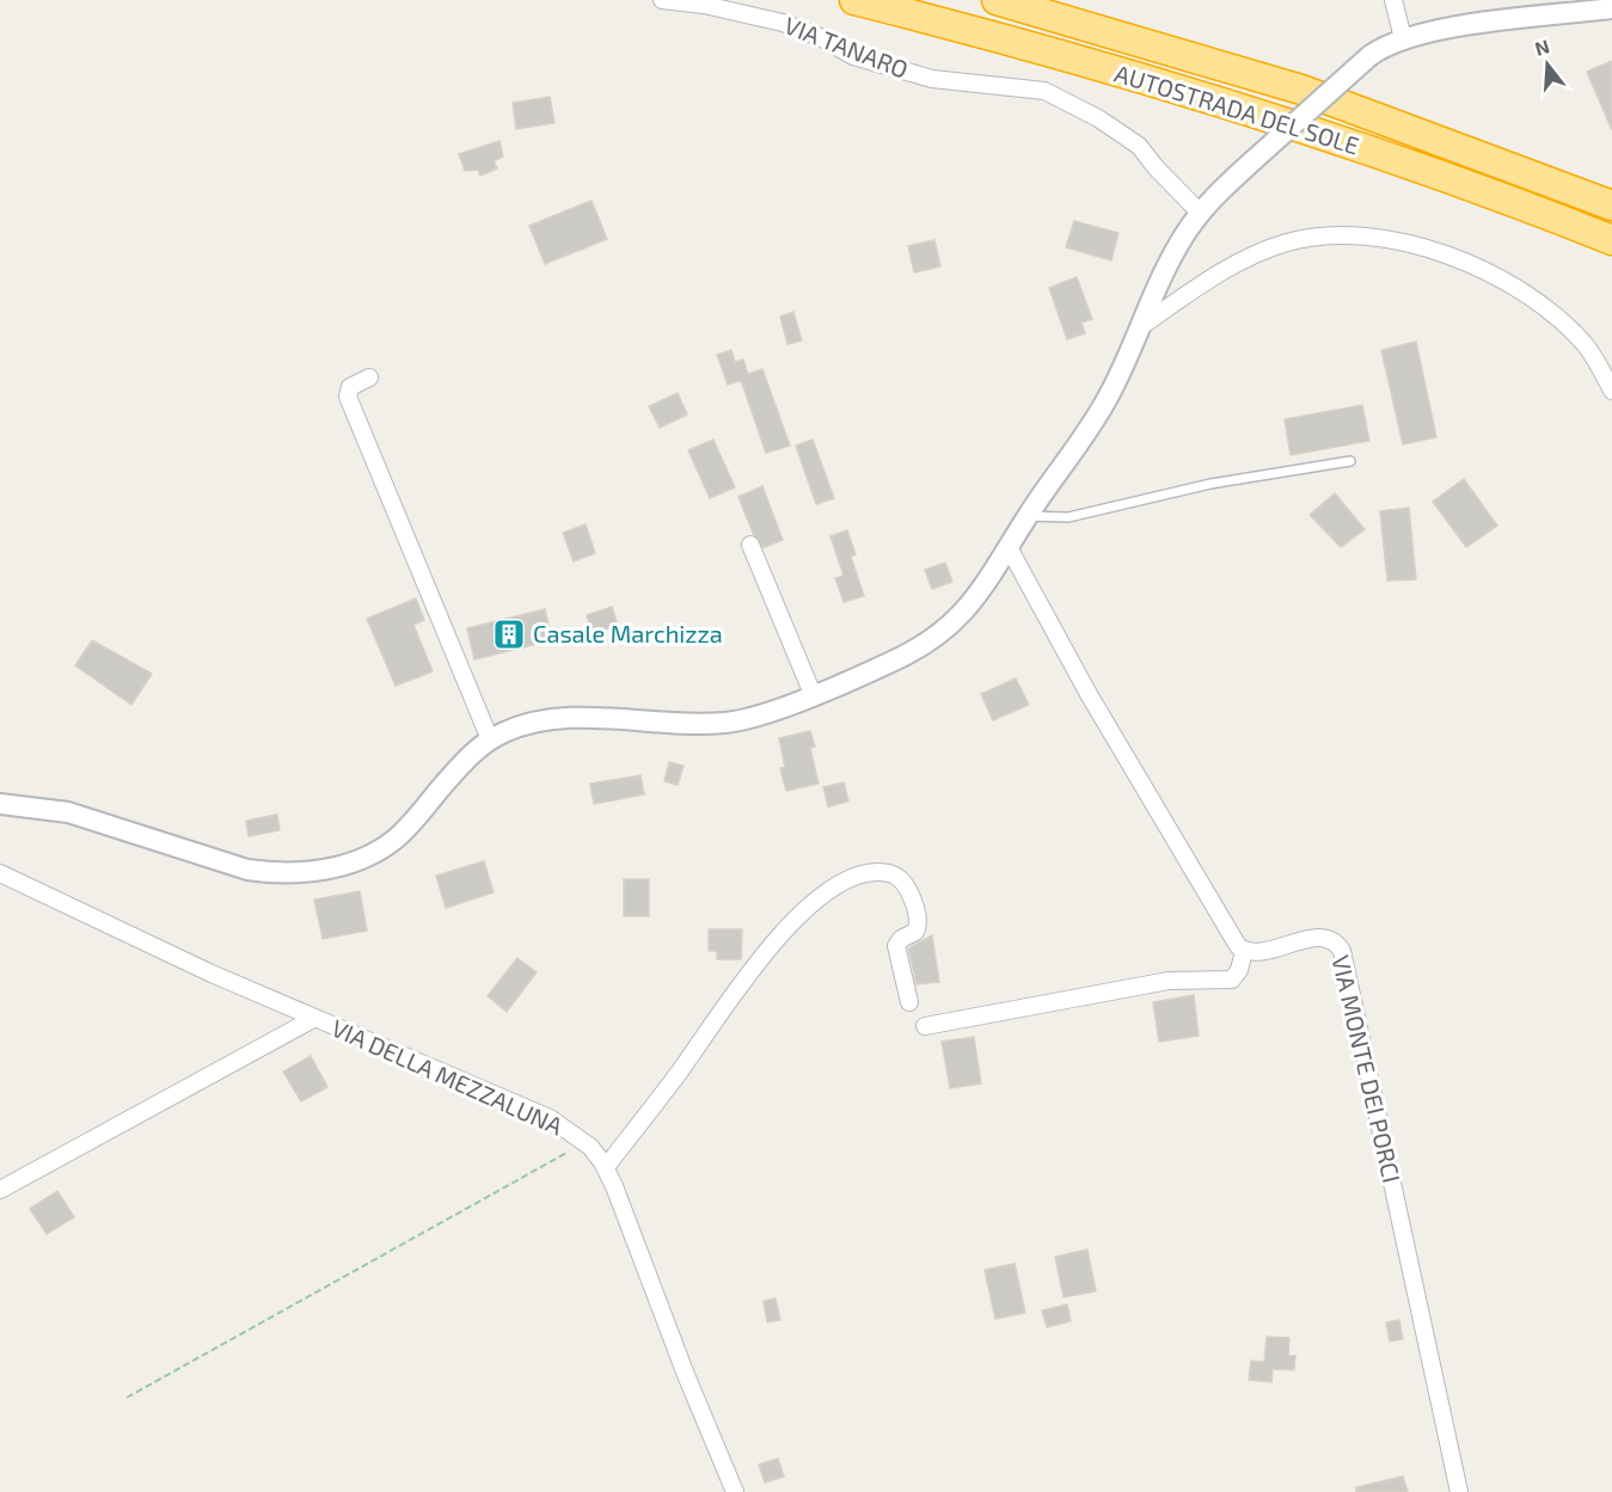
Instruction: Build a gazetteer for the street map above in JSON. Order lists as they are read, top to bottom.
{
  "streets": {
    "highway": ["AUTOSTRADA DEL SOLE"],
    "street": ["VIA TANARO", "VIA MONTE DEI PORCI", "VIA DELLA MEZZALUNA"]
  },
  "places": {
    "building": ["Casale Marchizza"]
  },
  "north": "top"
}
